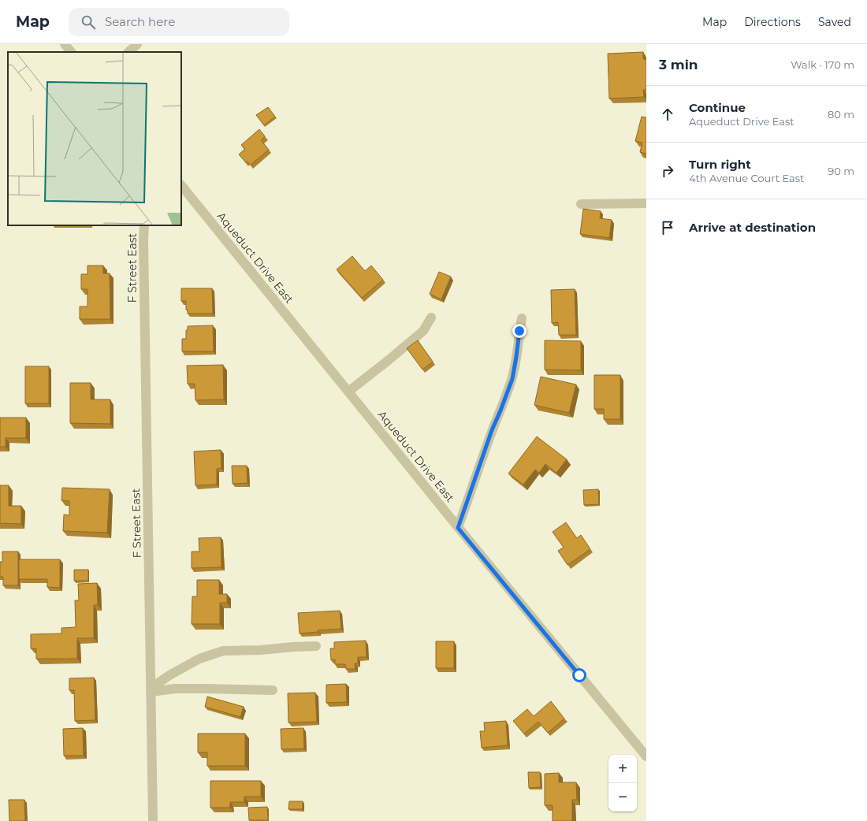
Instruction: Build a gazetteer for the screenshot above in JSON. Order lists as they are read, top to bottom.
{
  "streets": {
    "street": ["Aqueduct Drive East", "F Street East"]
  },
  "page": {
    "header": "Map",
    "search": "Search here",
    "nav": ["Map", "Directions", "Saved"],
    "heading": ["3 min", "Walk · 170 m"],
    "list": [
      ["Continue", "Aqueduct Drive East", "80 m"],
      ["Turn right", "4th Avenue Court East", "90 m"],
      "Arrive at destination"
    ],
    "map_buttons": ["+", "−"]
  }
}
